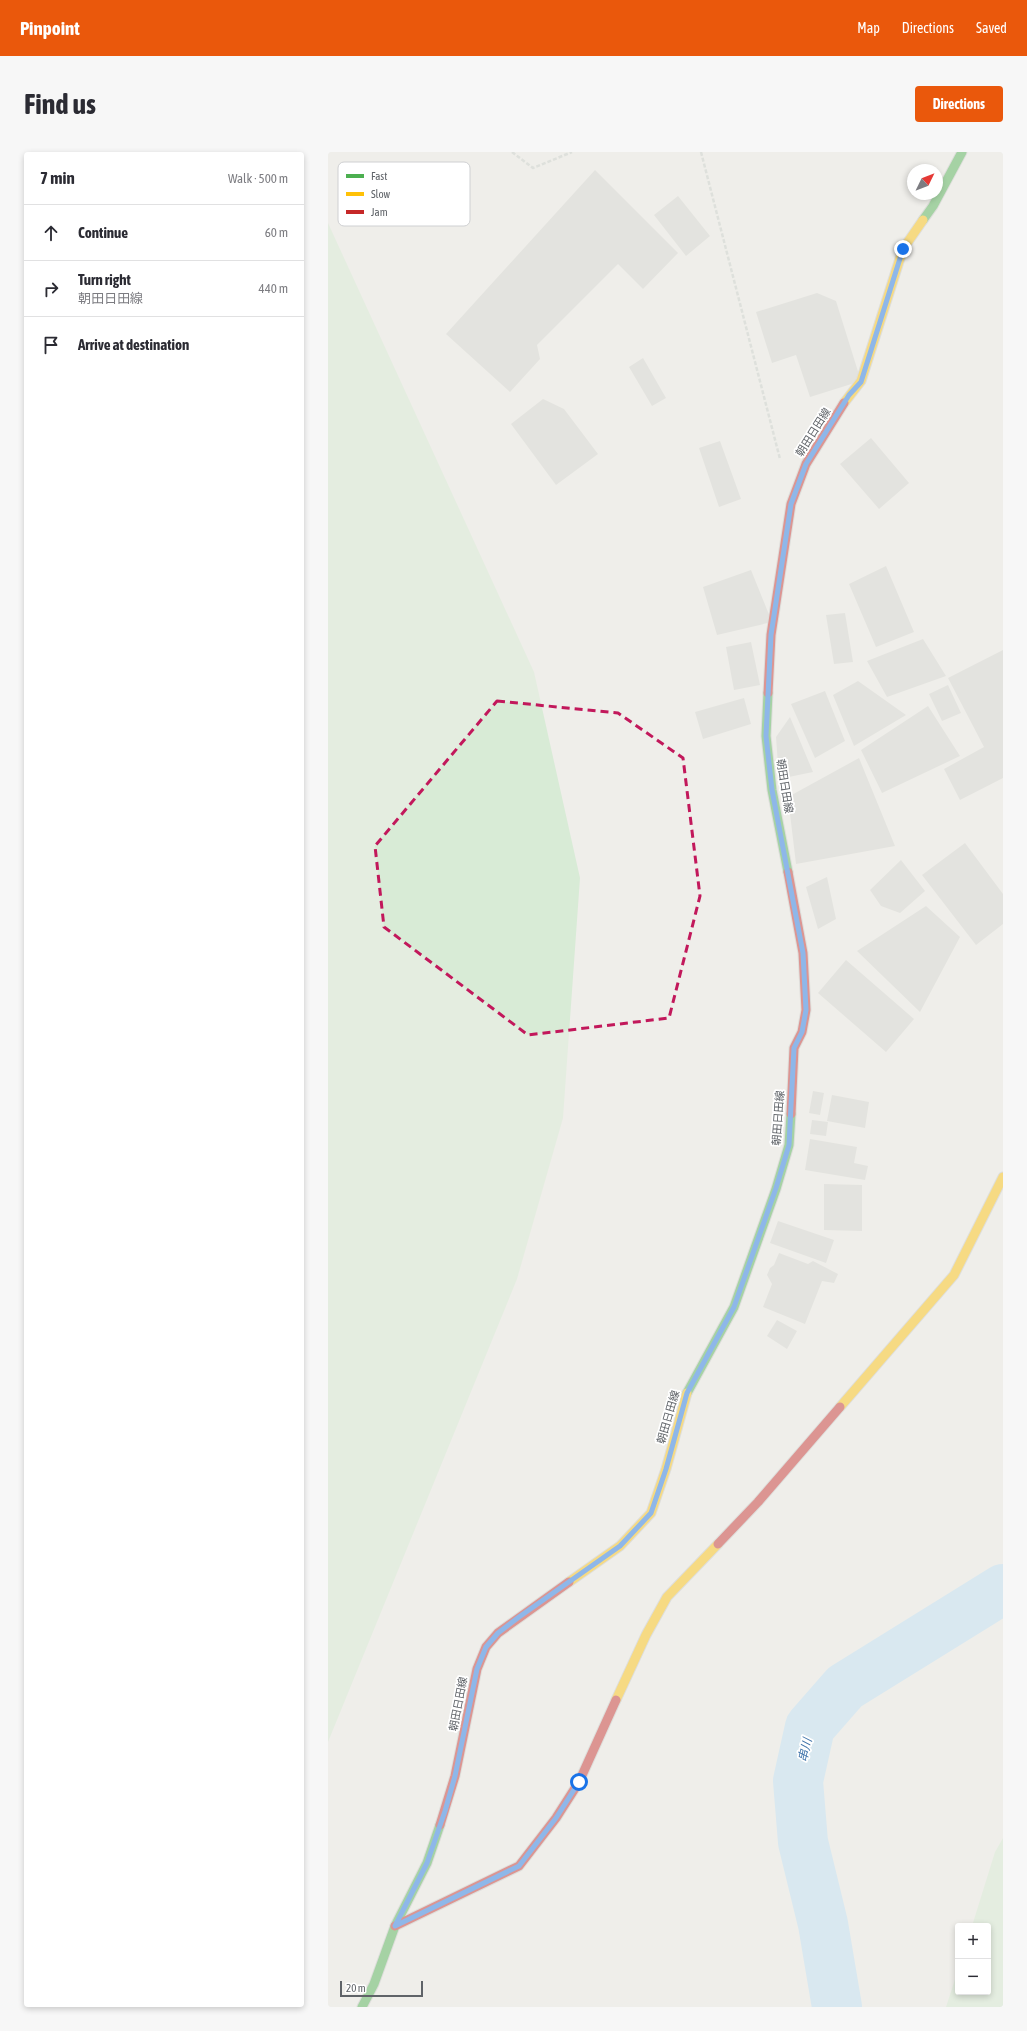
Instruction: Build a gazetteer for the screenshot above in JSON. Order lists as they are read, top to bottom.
{
  "streets": {
    "main road": ["朝田日田線"]
  },
  "water": ["串川"],
  "legend": ["Fast", "Slow", "Jam"],
  "scale_bar": "20 m",
  "north": "top right",
  "page": {
    "header": "Pinpoint",
    "nav": ["Map", "Directions", "Saved"],
    "buttons": "Directions",
    "title": "Find us",
    "heading": ["7 min", "Walk · 500 m"],
    "list": [
      ["Continue", "60 m"],
      ["Turn right", "朝田日田線", "440 m"],
      "Arrive at destination"
    ],
    "map_buttons": ["+", "−"],
    "scale": "20 m"
  }
}
